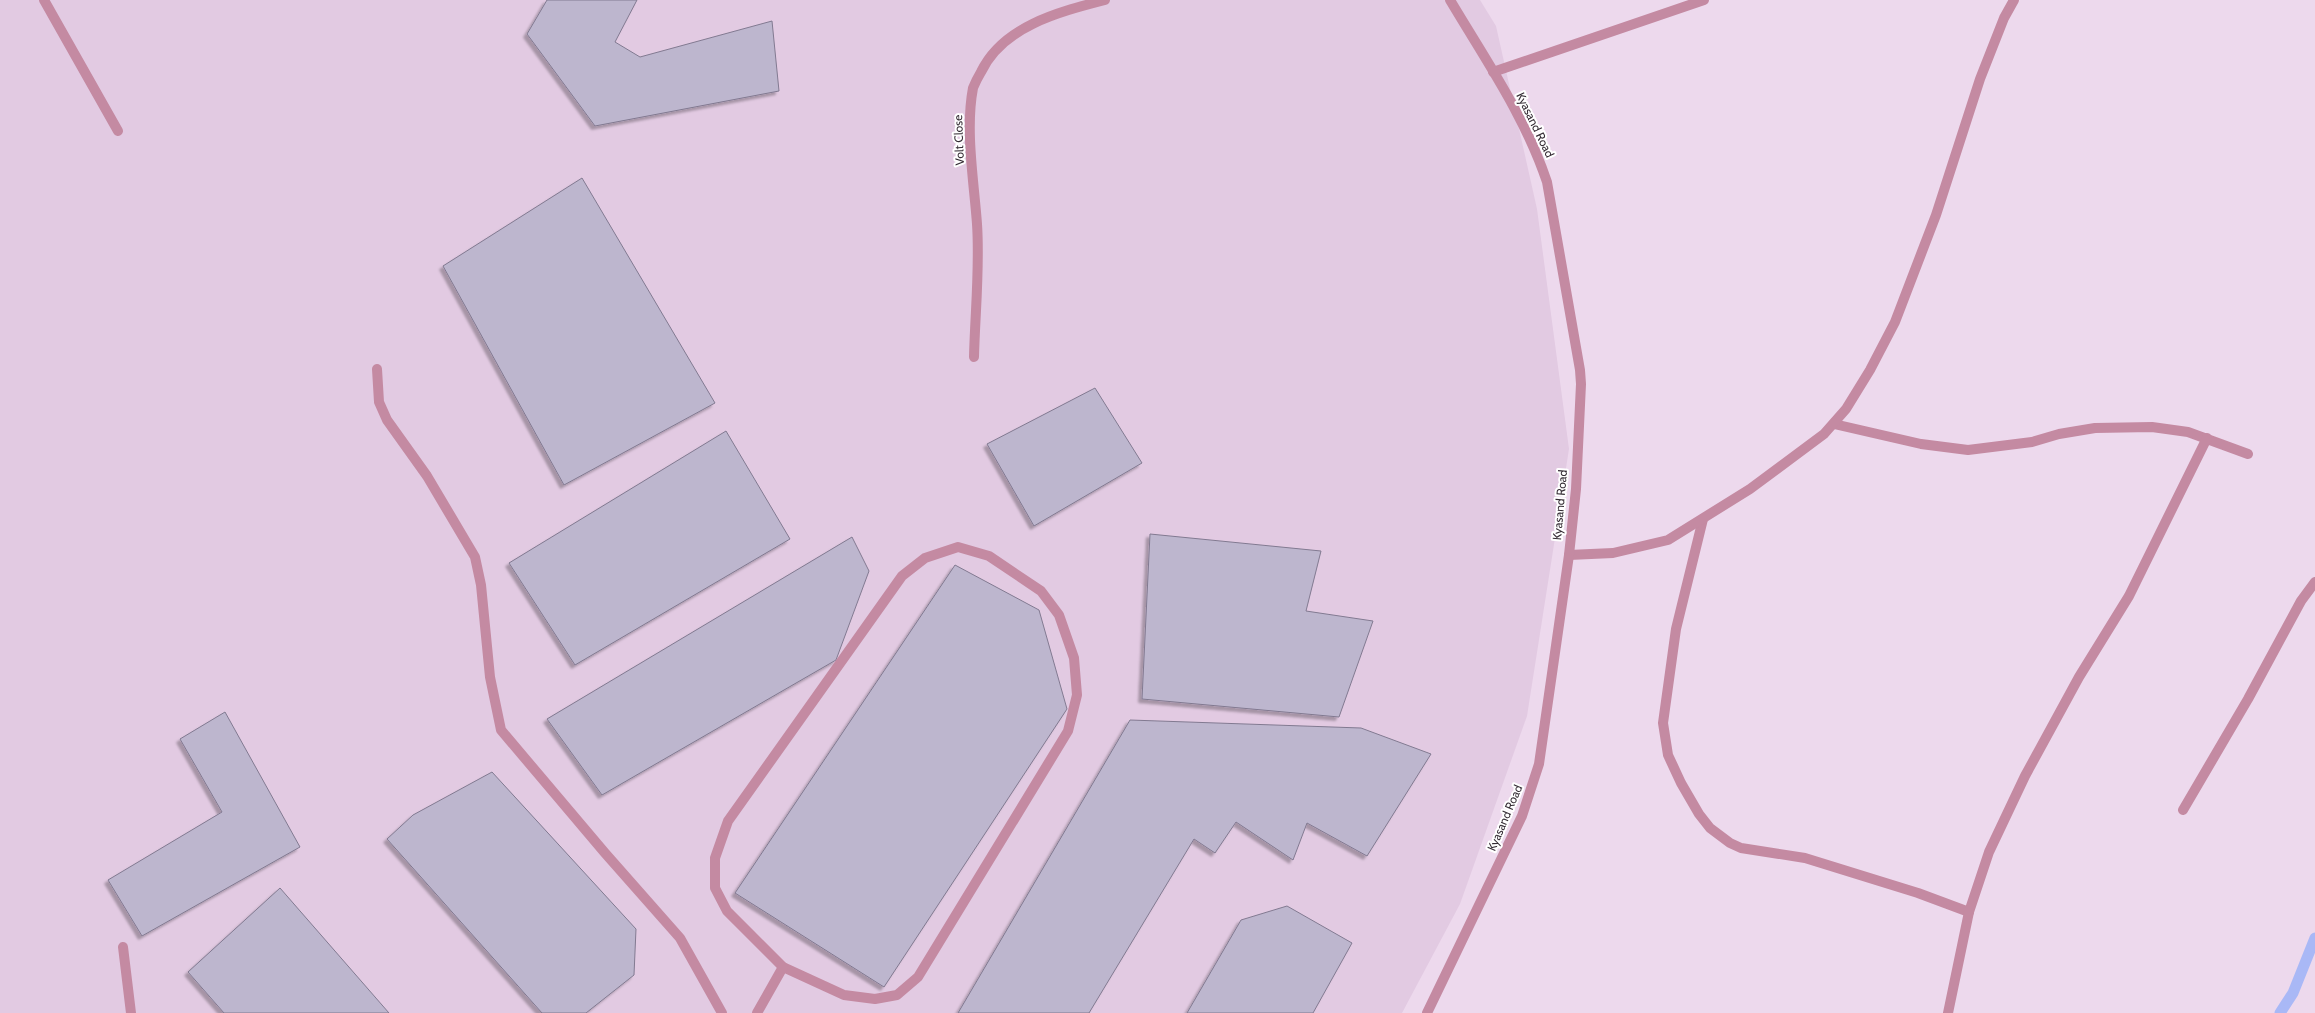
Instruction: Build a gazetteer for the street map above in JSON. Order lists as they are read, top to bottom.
{
  "streets": {
    "street": ["Kyasand Road", "Volt Close"]
  }
}
